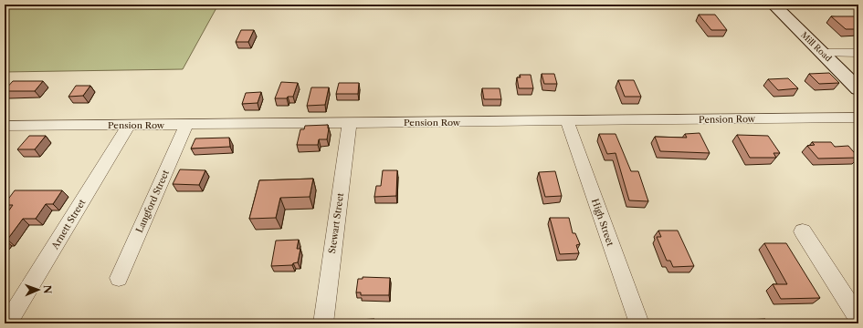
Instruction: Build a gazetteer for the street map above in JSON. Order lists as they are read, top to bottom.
{
  "streets": {
    "street": [
      "Mill Road",
      "Pension Row",
      "Langford Street",
      "High Street",
      "Stewart Street",
      "Arnett Street"
    ]
  },
  "crossings": [
    ["Pension Row", "Langford Street"],
    ["Pension Row", "High Street"],
    ["Pension Row", "Stewart Street"],
    ["Pension Row", "Arnett Street"]
  ],
  "north": "right"
}
